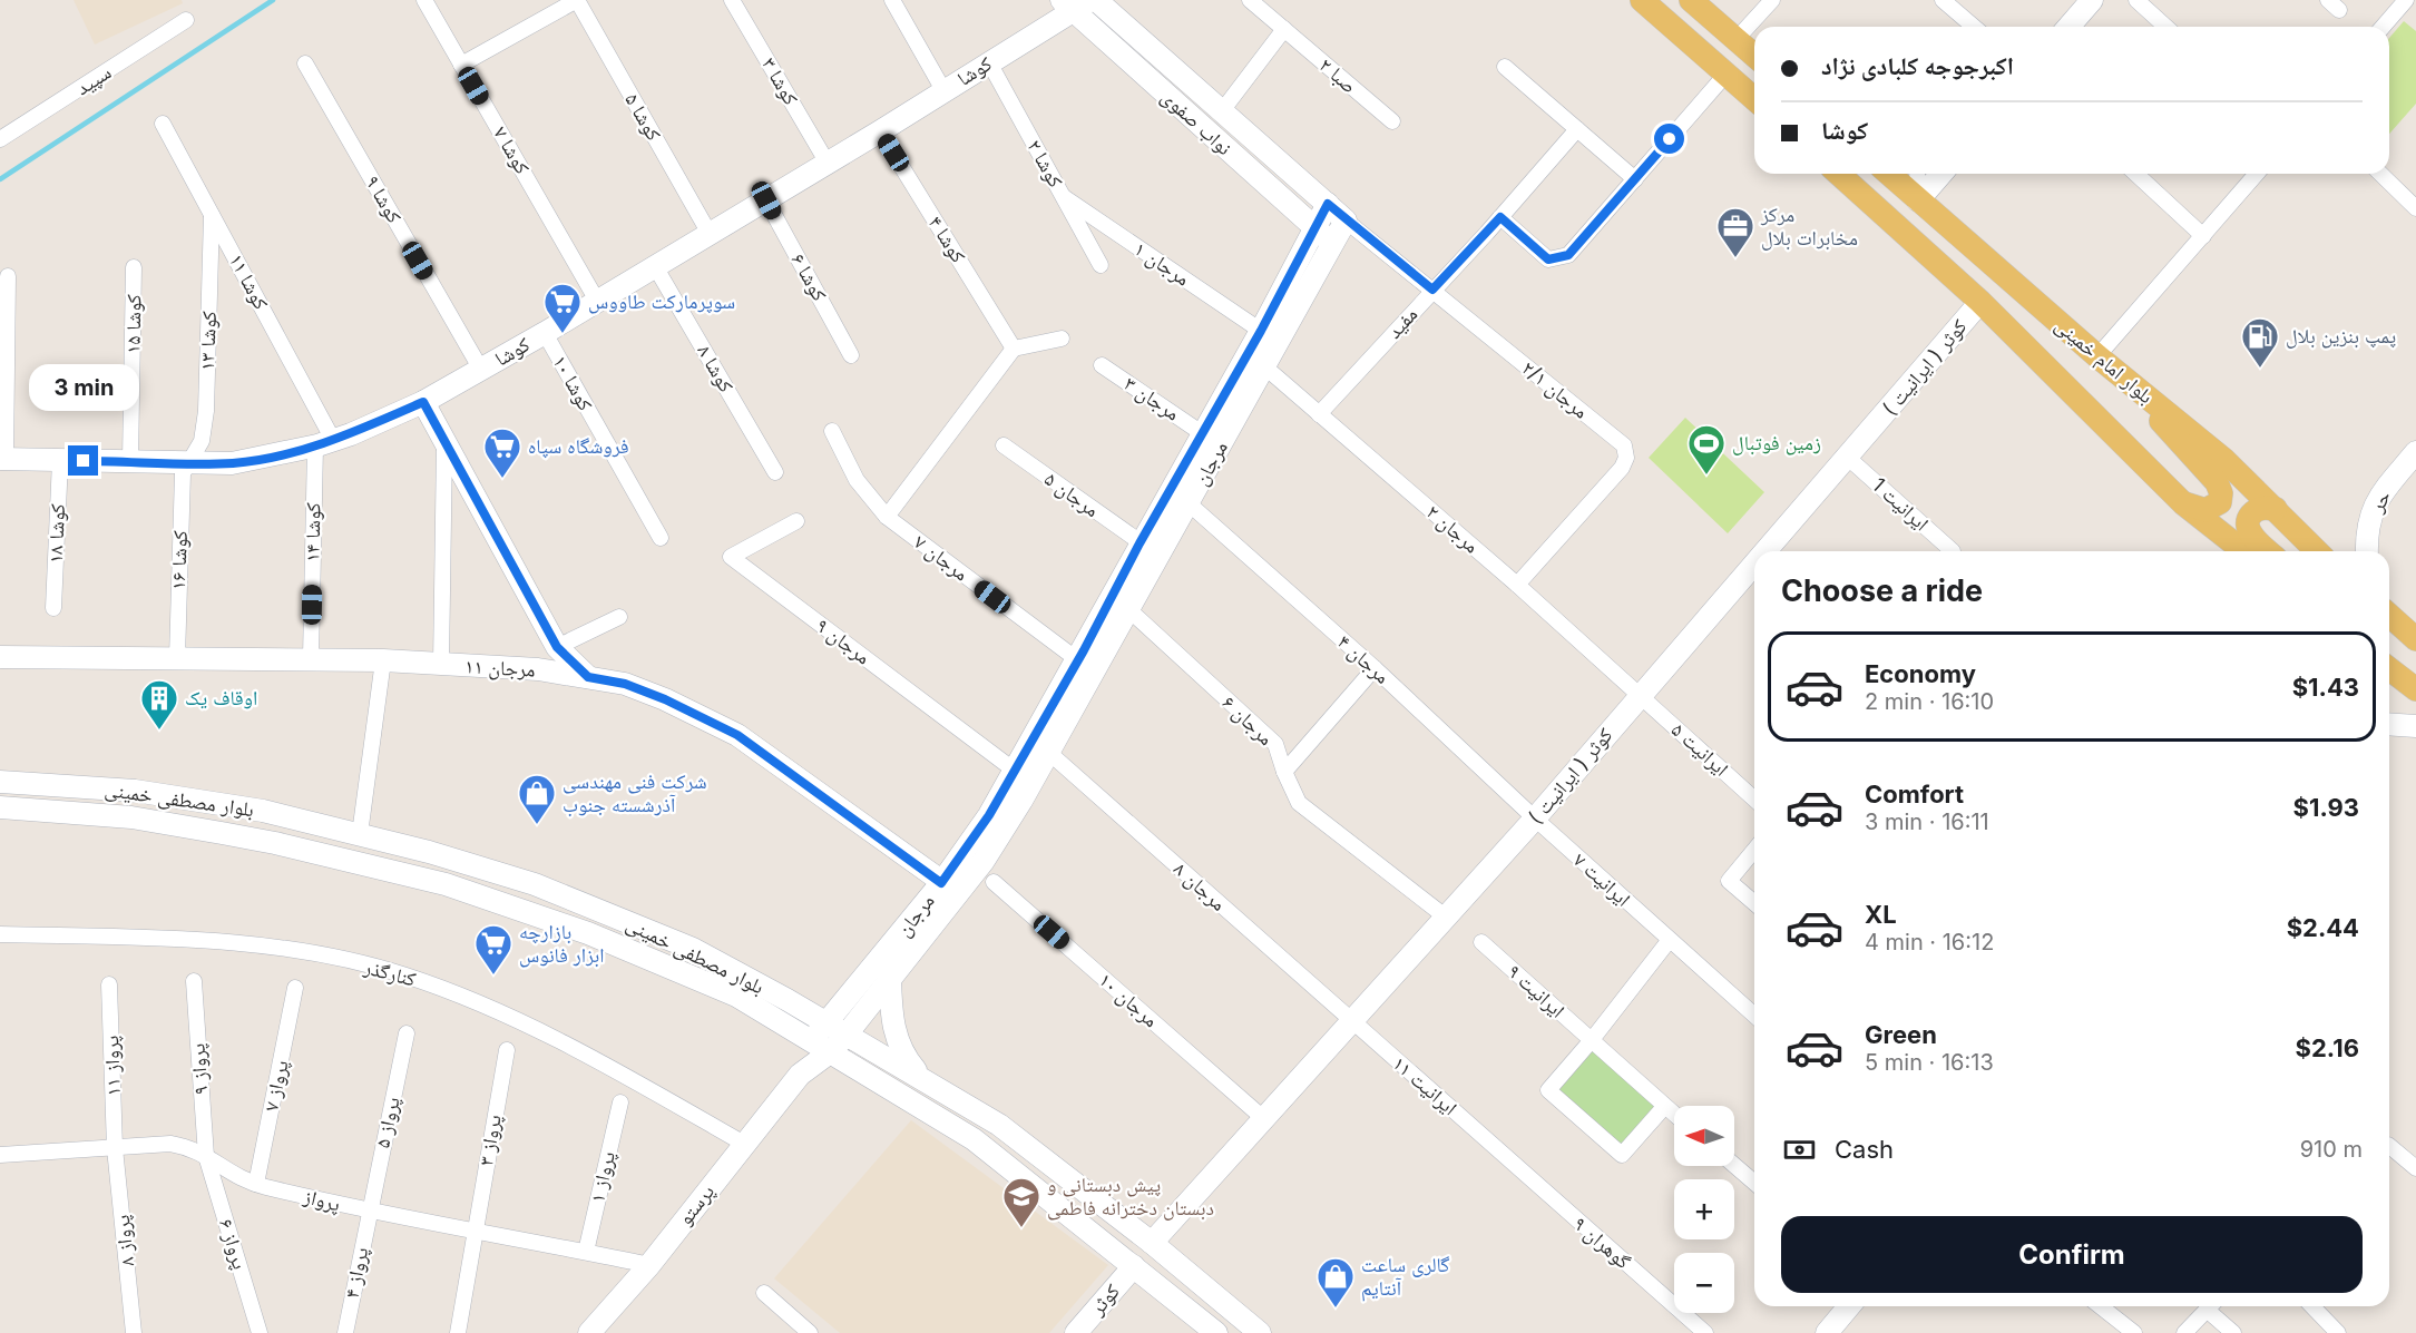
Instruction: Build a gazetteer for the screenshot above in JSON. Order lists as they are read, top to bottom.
{
  "streets": {
    "main road": ["بلوار امام خمینی"],
    "street": [
      "کوشا",
      "صبا ۲",
      "سپید",
      "کوشا ۳",
      "کوشا ۵",
      "نواب صفوی",
      "کوشا ۷",
      "کوشا ۲",
      "کوشا ۹",
      "کوشا ۴",
      "مرجان ۱",
      "کوشا ۶",
      "کوشا ۱۱",
      "مفید",
      "کوشا ۱۵",
      "کوشا ۱۳",
      "کوثر ( ایرانیت )",
      "کوشا ۸",
      "کوشا ۱۰",
      "مرجان ۲/۱",
      "مرجان ۳",
      "مرجان",
      "مرجان ۵",
      "حر",
      "ایرانیت 1",
      "مرجان ۲",
      "کوشا ۱۴",
      "کوشا ۱۸",
      "مرجان ۷",
      "کوشا ۱۶",
      "مرجان ۹",
      "مرجان ۴",
      "مرجان ۱۱",
      "مرجان ۶",
      "ایرانیت ۵",
      "بلوار مصطفی خمینی",
      "ایرانیت ۷",
      "مرجان ۸",
      "کنارگذر",
      "ایرانیت ۹",
      "مرجان ۱۰",
      "پرواز ۱۱",
      "پرواز ۹",
      "پرواز ۷",
      "ایرانیت ۱۱",
      "پرواز ۵",
      "پرواز ۳",
      "پرواز ۱",
      "پرواز",
      "پرستو",
      "پرواز ۸",
      "گوهران ۹",
      "پرواز ۶",
      "پرواز ۴",
      "کوثر"
    ]
  },
  "crossings": [
    ["کوشا", "کوشا ۳"],
    ["کوشا", "کوشا ۵"],
    ["کوشا", "نواب صفوی"],
    ["کوشا", "کوشا ۷"],
    ["کوشا", "کوشا ۲"],
    ["کوشا", "کوشا ۹"],
    ["کوشا", "کوشا ۴"],
    ["کوشا", "کوشا ۶"],
    ["کوشا", "کوشا ۱۱"],
    ["کوشا", "کوشا ۱۵"],
    ["کوشا", "کوشا ۱۳"],
    ["کوشا", "کوشا ۸"],
    ["کوشا", "کوشا ۱۰"],
    ["کوشا", "کوشا ۱۴"],
    ["کوشا", "کوشا ۱۸"],
    ["کوشا", "کوشا ۱۶"],
    ["نواب صفوی", "مرجان ۲/۱"],
    ["نواب صفوی", "مرجان"],
    ["کوشا ۲", "مرجان ۱"],
    ["مرجان ۱", "مرجان"],
    ["کوشا ۱۱", "کوشا ۱۳"],
    ["کوشا ۱۱", "کوشا ۱۴"],
    ["مفید", "مرجان ۲/۱"],
    ["مفید", "مرجان ۲"],
    ["کوشا ۱۳", "کوشا ۱۶"],
    ["بلوار امام خمینی", "کوثر ( ایرانیت )"],
    ["کوثر ( ایرانیت )", "ایرانیت 1"],
    ["کوثر ( ایرانیت )", "مرجان ۲"],
    ["کوثر ( ایرانیت )", "مرجان ۴"],
    ["کوثر ( ایرانیت )", "مرجان ۶"],
    ["کوثر ( ایرانیت )", "ایرانیت ۵"],
    ["کوثر ( ایرانیت )", "بلوار مصطفی خمینی"],
    ["کوثر ( ایرانیت )", "ایرانیت ۷"],
    ["کوثر ( ایرانیت )", "مرجان ۸"],
    ["کوثر ( ایرانیت )", "مرجان ۱۰"],
    ["کوثر ( ایرانیت )", "ایرانیت ۱۱"],
    ["مرجان ۲/۱", "مرجان"],
    ["مرجان ۲/۱", "مرجان ۲"],
    ["مرجان ۳", "مرجان"],
    ["مرجان", "مرجان ۵"],
    ["مرجان", "مرجان ۲"],
    ["مرجان", "مرجان ۷"],
    ["مرجان", "مرجان ۹"],
    ["مرجان", "مرجان ۴"],
    ["مرجان", "مرجان ۱۱"],
    ["مرجان", "مرجان ۶"],
    ["مرجان", "بلوار مصطفی خمینی"],
    ["مرجان", "مرجان ۸"],
    ["مرجان", "پرستو"],
    ["مرجان ۲", "ایرانیت ۵"],
    ["کوشا ۱۴", "مرجان ۱۱"],
    ["کوشا ۱۶", "مرجان ۱۱"],
    ["مرجان ۴", "ایرانیت ۷"],
    ["بلوار مصطفی خمینی", "کوثر"],
    ["مرجان ۸", "ایرانیت ۱۱"],
    ["کنارگذر", "پرستو"],
    ["پرواز ۱۱", "پرواز"],
    ["پرواز ۱۱", "پرواز ۸"],
    ["پرواز ۹", "پرواز"],
    ["پرواز ۹", "پرواز ۶"],
    ["پرواز ۷", "پرواز"],
    ["ایرانیت ۱۱", "گوهران ۹"],
    ["پرواز ۵", "پرواز"],
    ["پرواز ۵", "پرواز ۴"],
    ["پرواز ۳", "پرواز"],
    ["پرواز ۱", "پرواز"],
    ["پرواز", "پرستو"],
    ["پرواز", "پرواز ۸"],
    ["پرواز", "پرواز ۶"],
    ["پرواز", "پرواز ۴"]
  ],
  "places": {
    "office": ["مرکز مخابرات بلال"],
    "supermarket": ["سوپرمارکت طاووس", "فروشگاه سپاه", "بازارچه ابزار فانوس"],
    "fuel station": ["پمپ بنزین بلال"],
    "sports": ["زمین فوتبال"],
    "building": ["اوقاف یک"],
    "shop": ["شرکت فنی مهندسی آذرشسته جنوب", "گالری ساعت آنتایم"],
    "school or university": ["پیش دبستانی و دبستان دخترانه فاطمی"]
  },
  "north": "left",
  "page": {
    "banner": ["اکبرجوجه کلبادی نژاد", "کوشا"],
    "bubble": "3 min",
    "heading": "Choose a ride",
    "list": [
      {
        "name": "Economy",
        "note": "2 min · 16:10",
        "value": "$1.43"
      },
      {
        "name": "Comfort",
        "note": "3 min · 16:11",
        "value": "$1.93"
      },
      {
        "name": "XL",
        "note": "4 min · 16:12",
        "value": "$2.44"
      },
      {
        "name": "Green",
        "note": "5 min · 16:13",
        "value": "$2.16"
      }
    ],
    "map_buttons": ["+", "−"],
    "pay": ["Cash", "910 m"],
    "buttons": "Confirm"
  }
}
